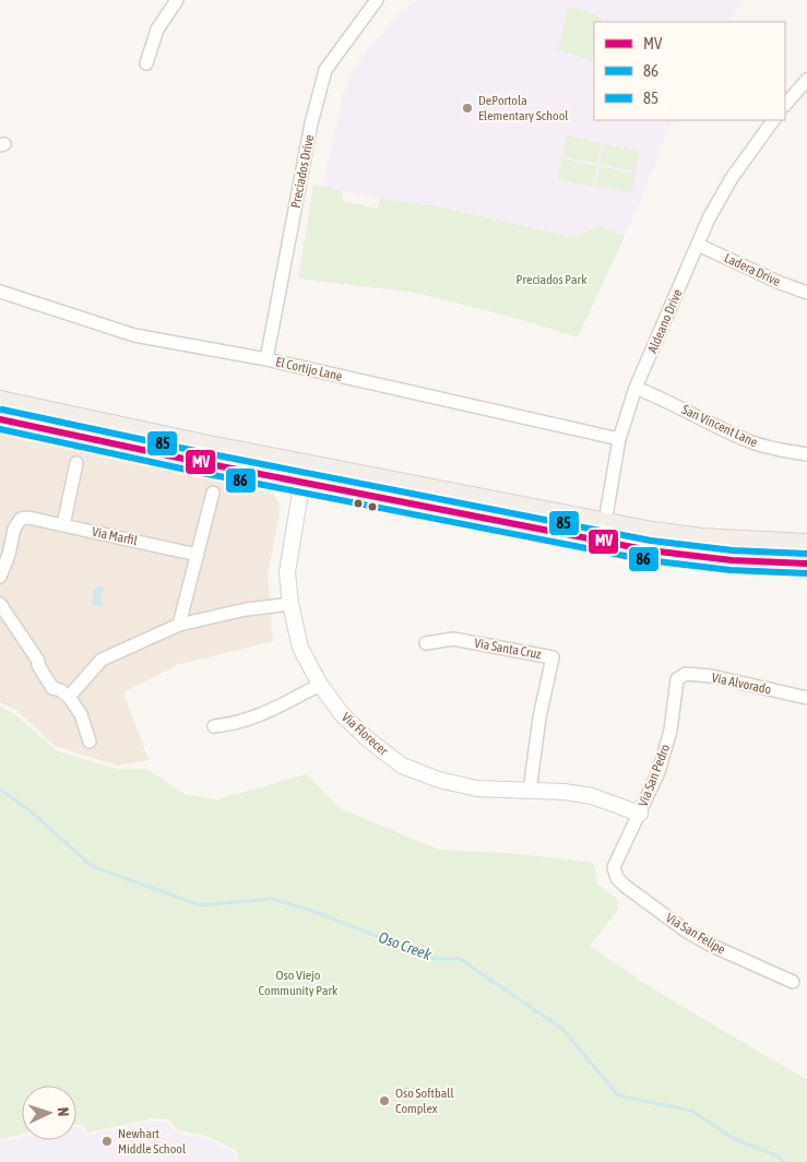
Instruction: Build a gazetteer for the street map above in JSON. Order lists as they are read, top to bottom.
{
  "streets": {
    "street": [
      "Preciados Drive",
      "Ladera Drive",
      "Aldeano Drive",
      "El Cortijo Lane",
      "San Vincent Lane",
      "Via Marfil",
      "Via Santa Cruz",
      "Via Alvorado",
      "Via Florecer",
      "Via San Pedro",
      "Via San Felipe"
    ]
  },
  "crossings": [
    ["Preciados Drive", "El Cortijo Lane"],
    ["Ladera Drive", "Aldeano Drive"],
    ["Aldeano Drive", "El Cortijo Lane"],
    ["Aldeano Drive", "San Vincent Lane"],
    ["Via Santa Cruz", "Via Florecer"],
    ["Via Alvorado", "Via San Pedro"],
    ["Via Florecer", "Via San Pedro"],
    ["Via San Pedro", "Via San Felipe"]
  ],
  "water": ["Oso Creek"],
  "parks": ["Preciados Park", "Oso Viejo Community Park"],
  "places": ["DePortola Elementary School", "Oso Softball Complex", "Newhart Middle School"],
  "lines": ["transit line 85", "transit line MV", "transit line 86"],
  "legend": ["MV", "86", "85"],
  "north": "right"
}
